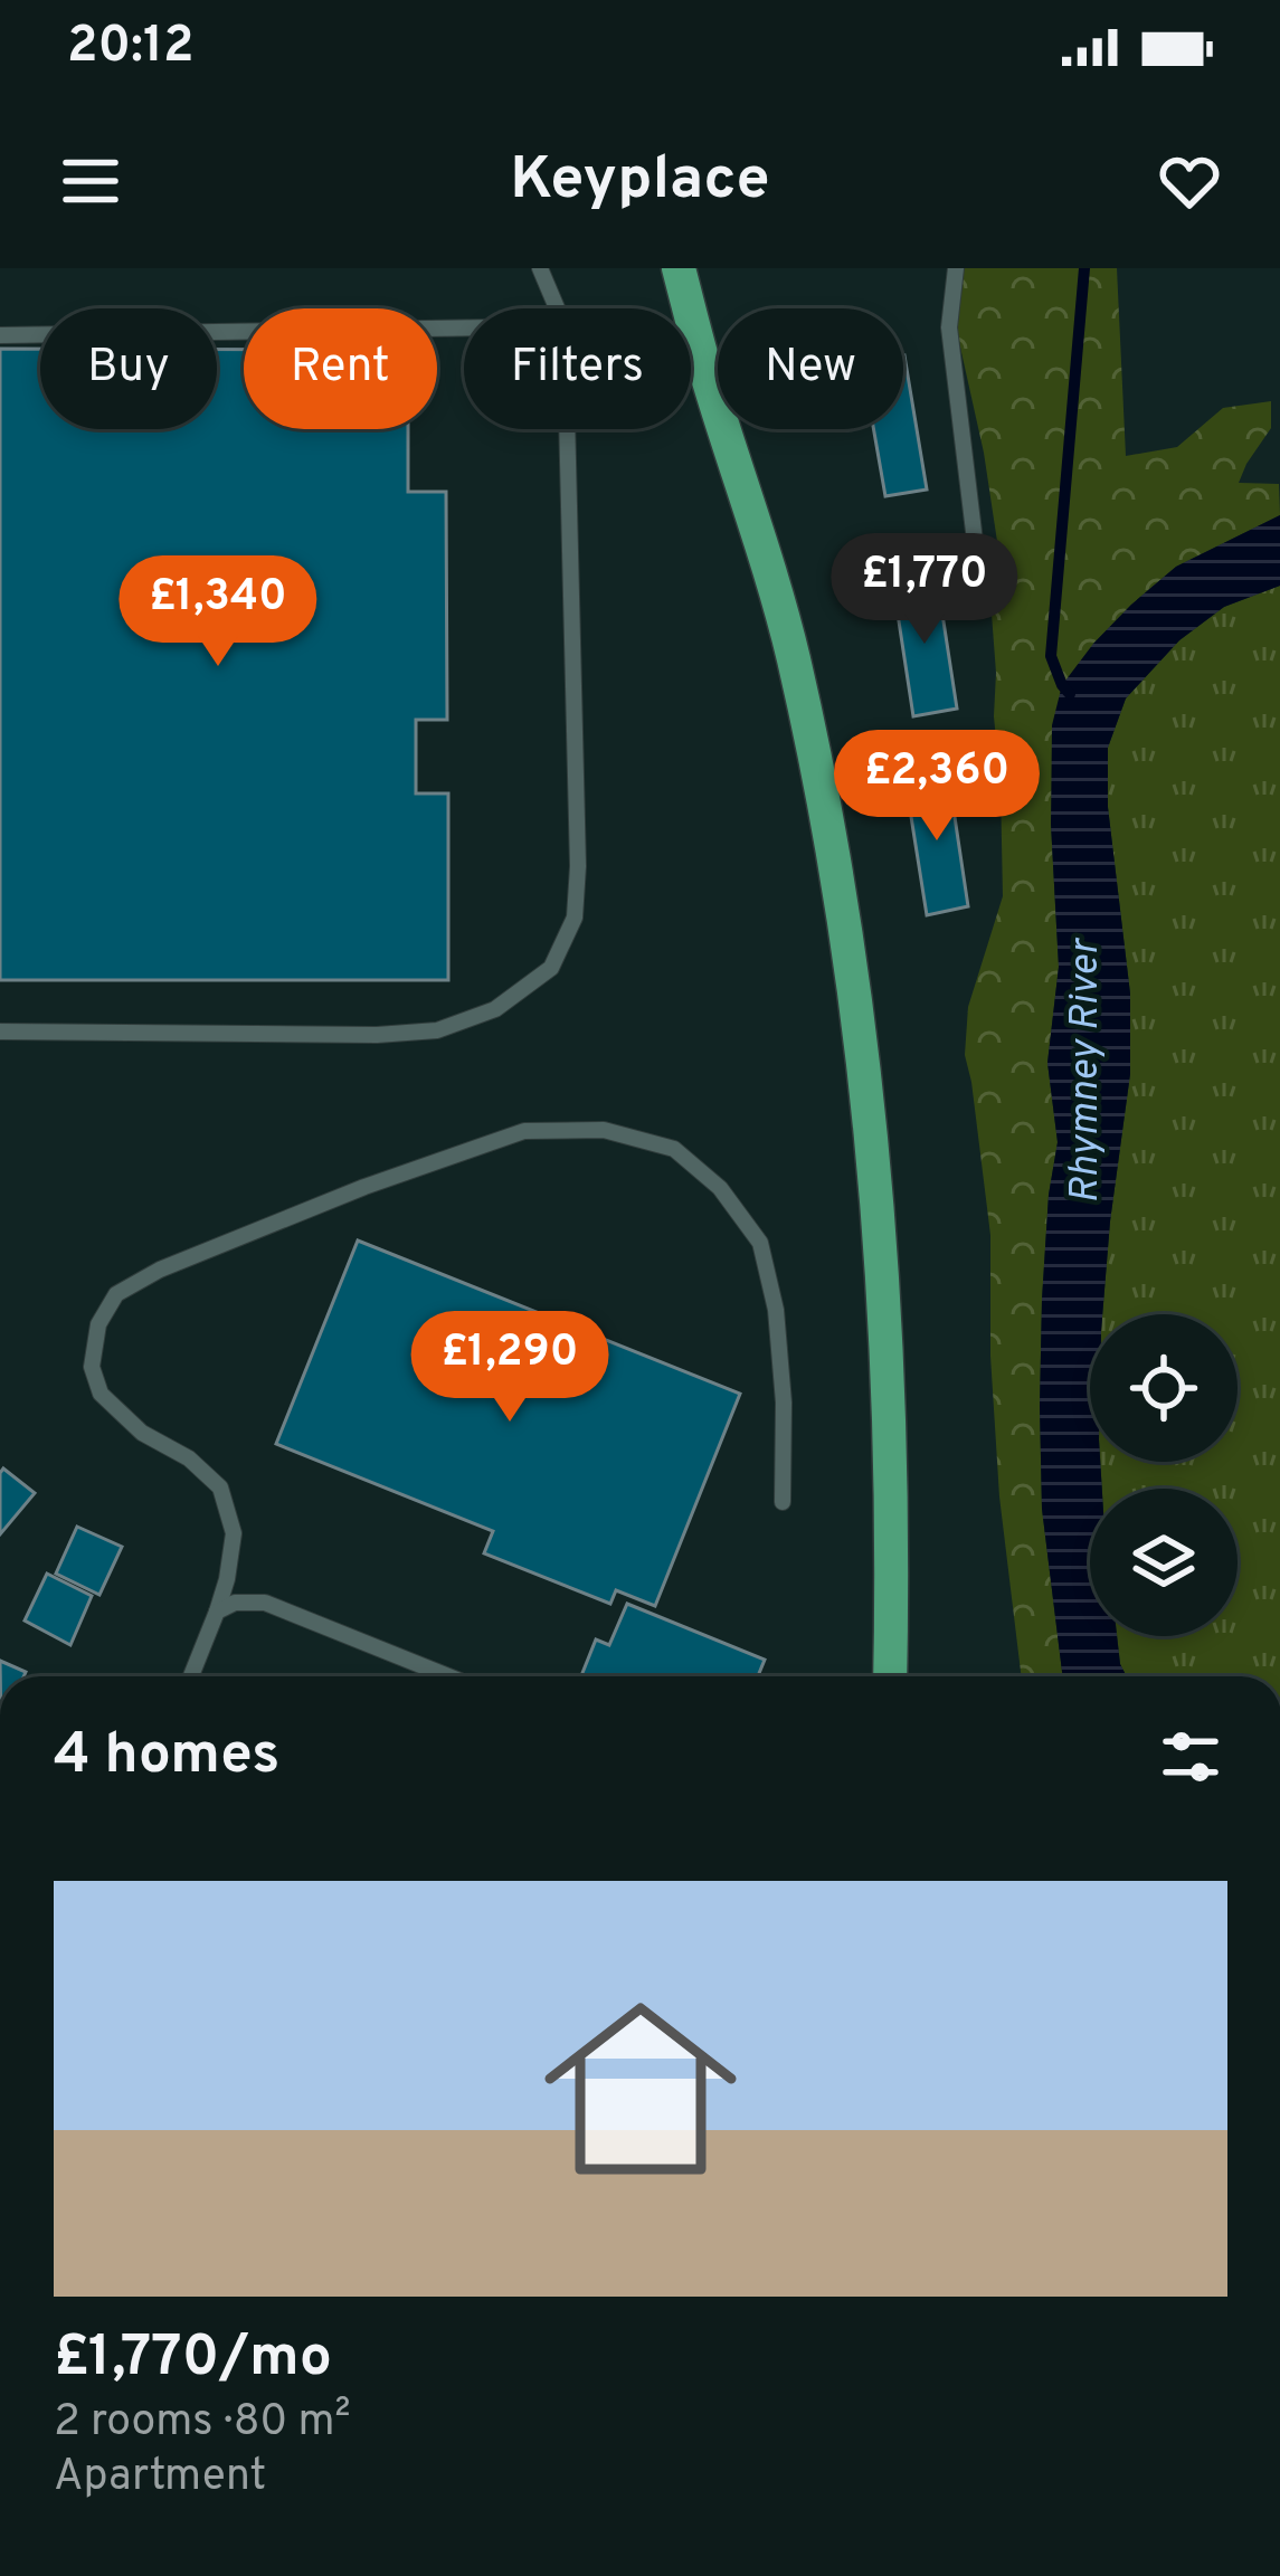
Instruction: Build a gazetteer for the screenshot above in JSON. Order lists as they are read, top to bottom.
{
  "water": ["Rhymney River"],
  "page": {
    "status": "20:12",
    "header": "Keyplace",
    "chip": [
      "Buy",
      "Rent",
      "Filters",
      "New"
    ],
    "price": [
      "£1,770",
      "£1,340",
      "£2,360",
      "£1,290"
    ],
    "heading": "4 homes",
    "list": [
      {
        "name": "£1,770/mo",
        "note": "2 rooms · 80 m² · Apartment"
      }
    ]
  }
}
